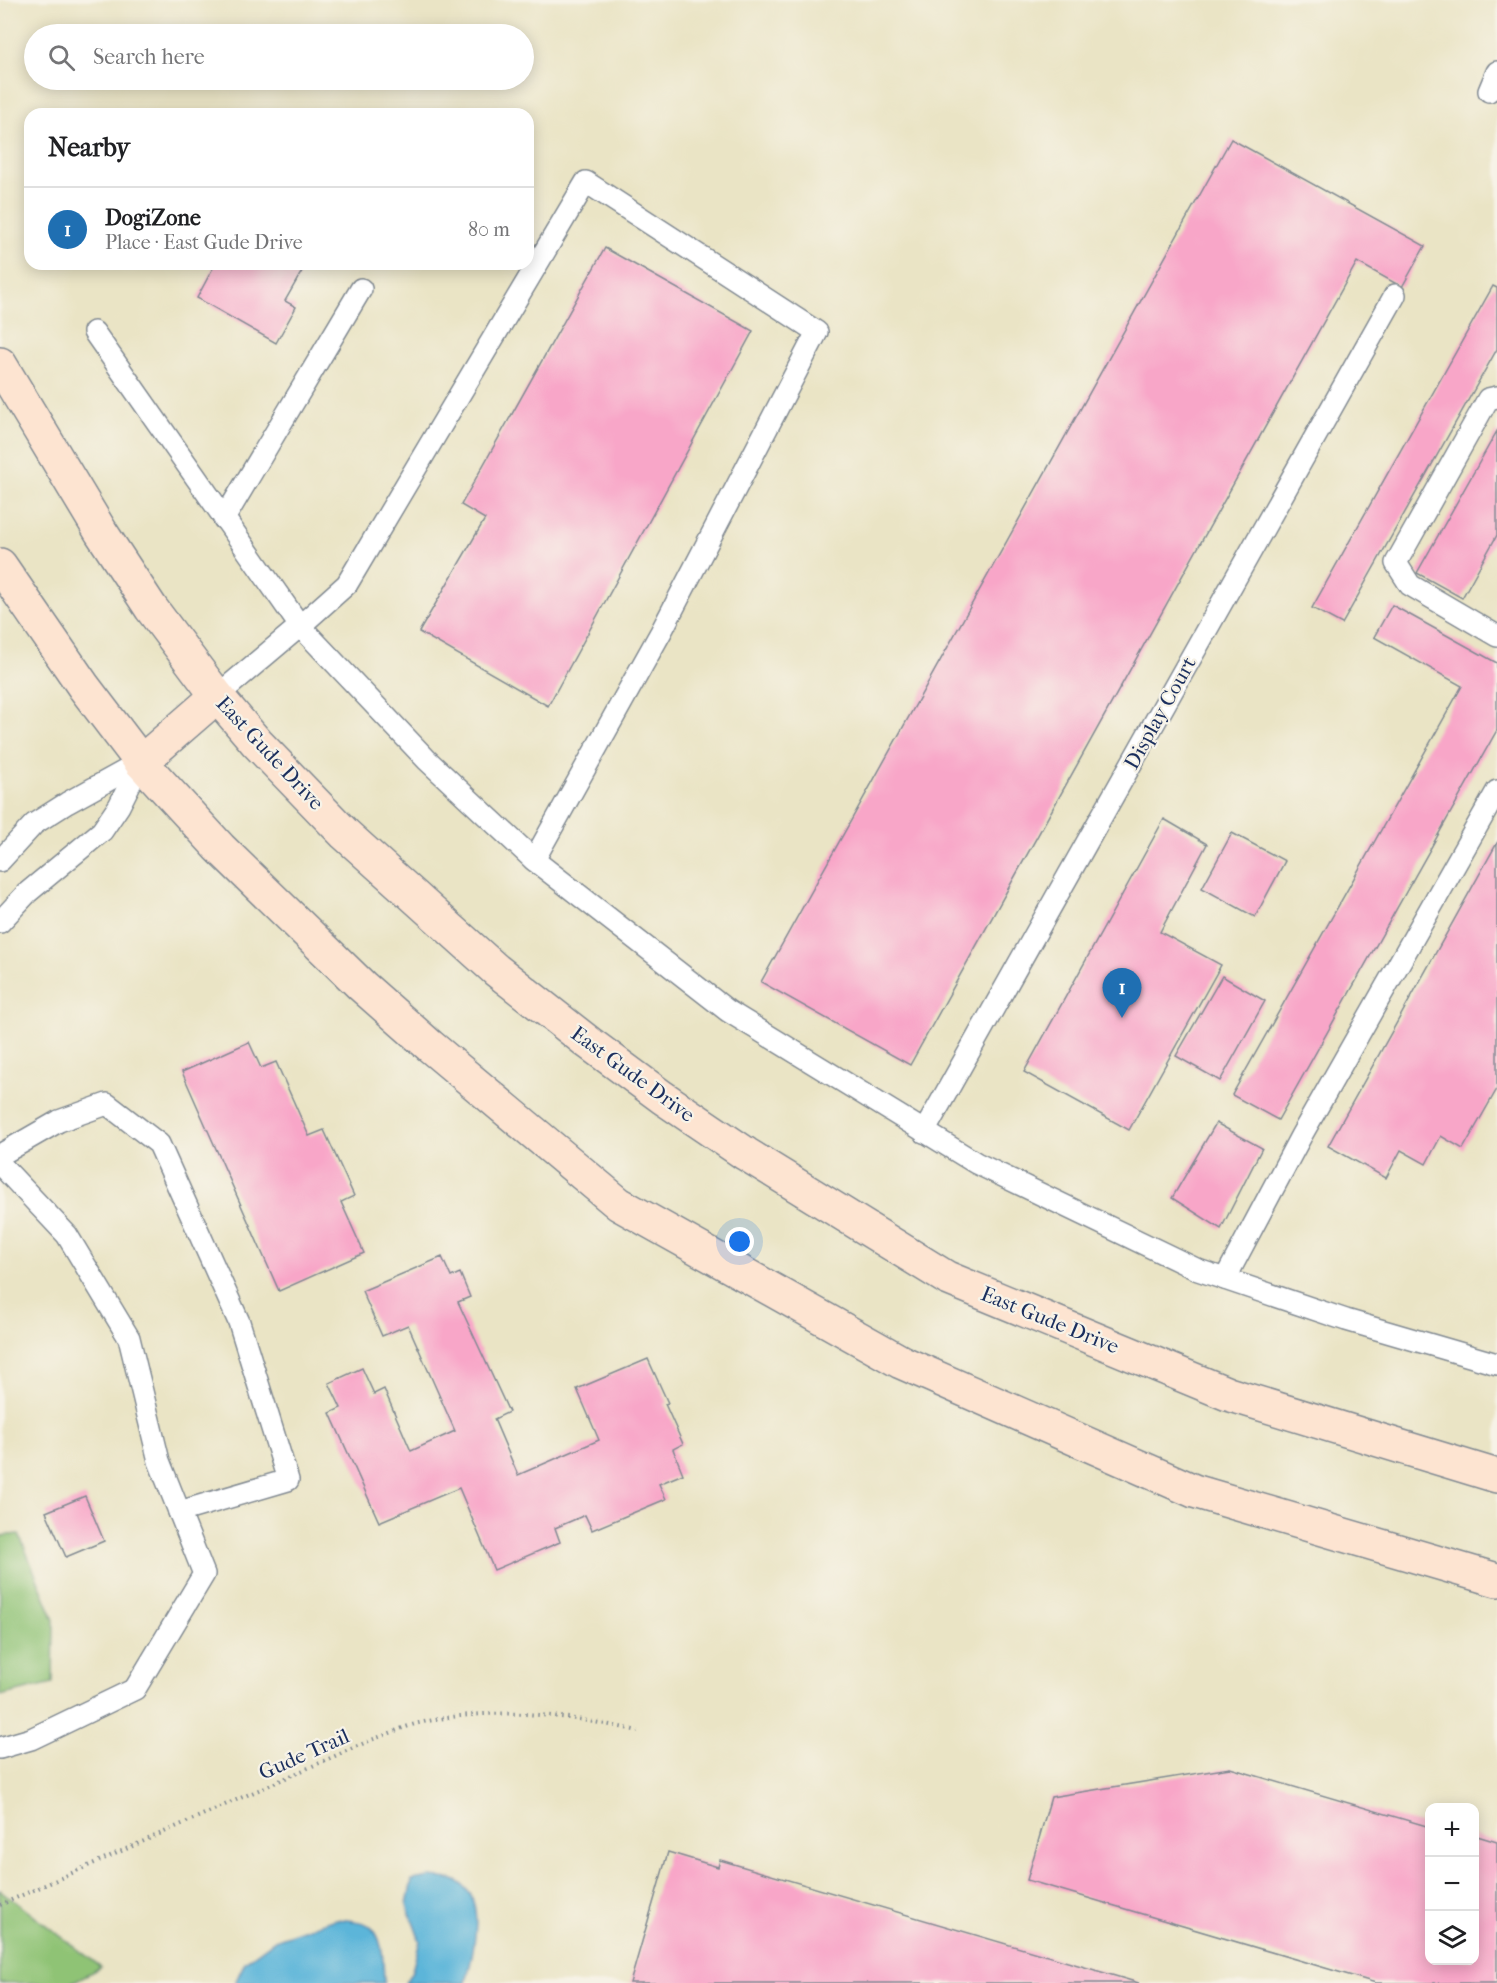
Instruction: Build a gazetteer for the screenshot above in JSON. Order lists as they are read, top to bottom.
{
  "streets": {
    "main road": ["East Gude Drive"],
    "lane": ["Display Court"],
    "path": ["Gude Trail"]
  },
  "page": {
    "search": "Search here",
    "heading": "Nearby",
    "list": [
      {
        "mark": "1",
        "name": "DogiZone",
        "note": "Place · East Gude Drive",
        "value": "80 m"
      }
    ],
    "pins": "1",
    "map_buttons": ["+", "−"]
  }
}
